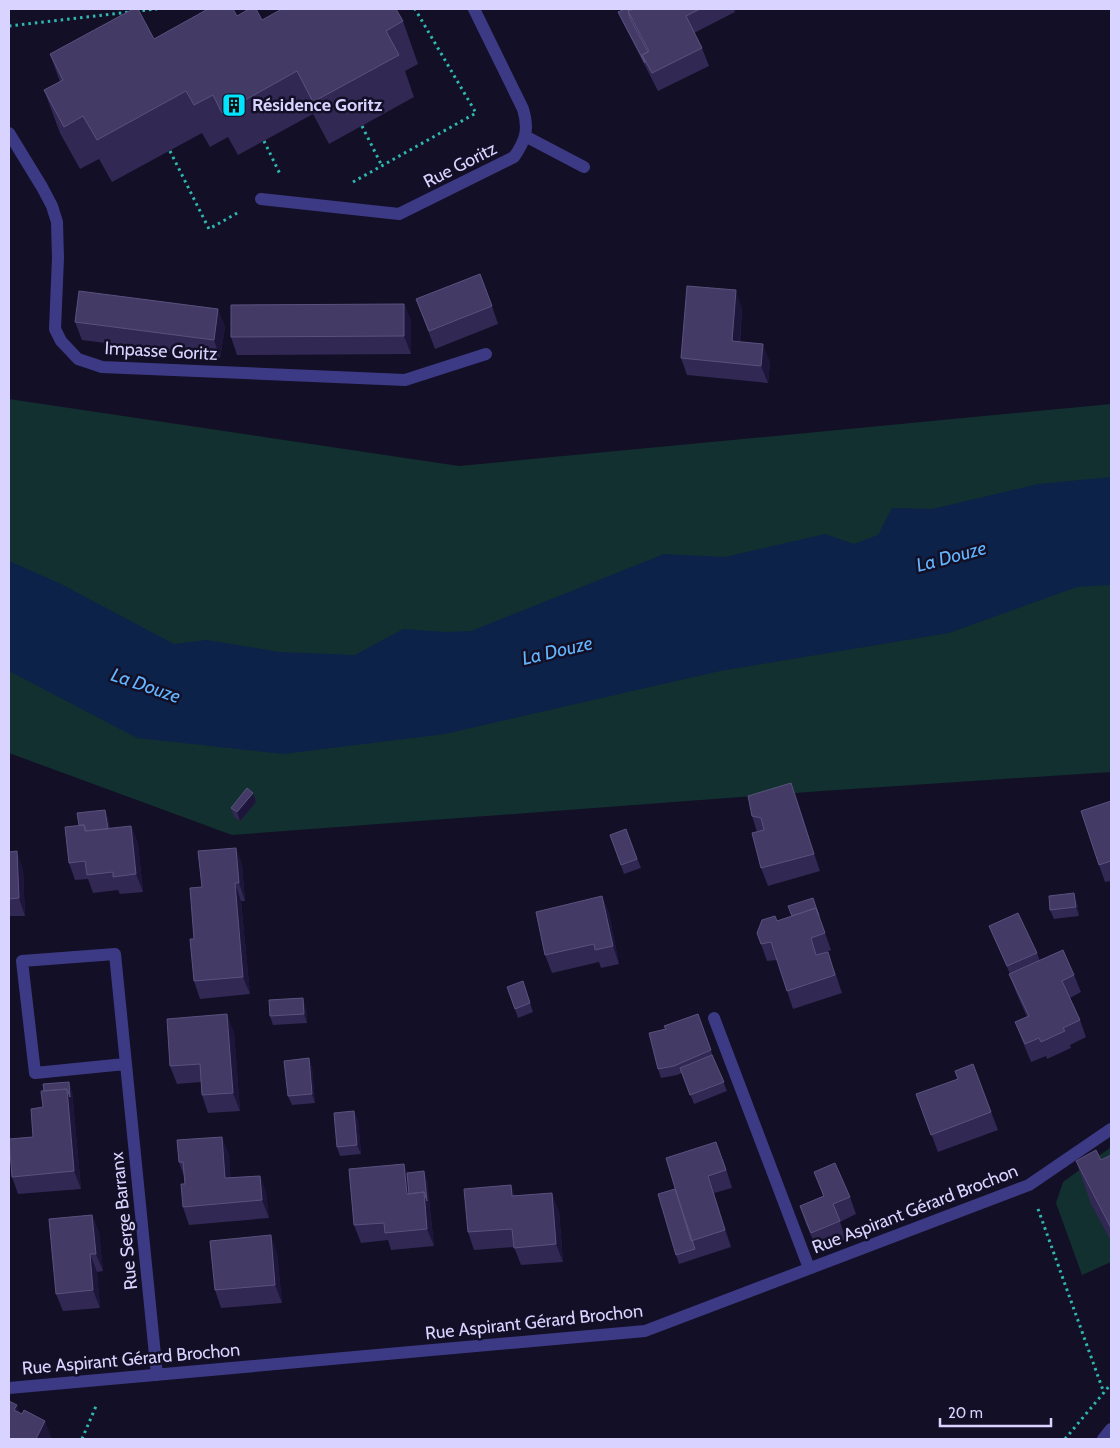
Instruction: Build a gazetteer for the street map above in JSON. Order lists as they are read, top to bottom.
{
  "streets": {
    "street": [
      "Rue Goritz",
      "Impasse Goritz",
      "Rue Aspirant Gérard Brochon",
      "Rue Serge Barranx"
    ]
  },
  "crossings": [
    ["Rue Aspirant Gérard Brochon", "Rue Serge Barranx"]
  ],
  "water": ["La Douze"],
  "places": {
    "building": ["Résidence Goritz"]
  },
  "scale_bar": "20 m"
}
